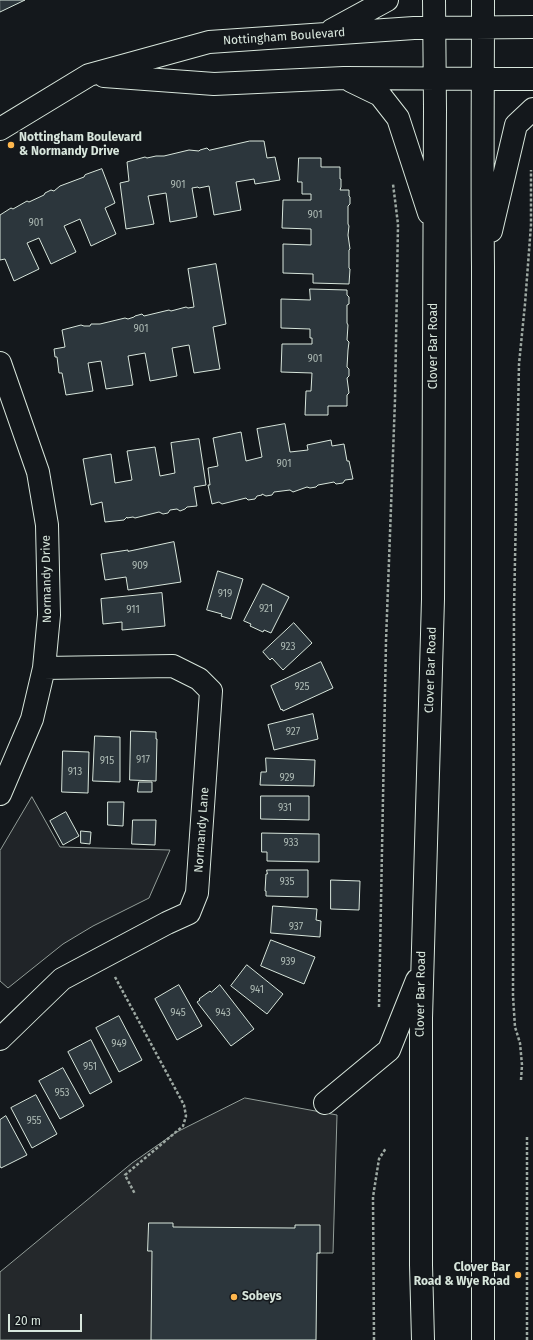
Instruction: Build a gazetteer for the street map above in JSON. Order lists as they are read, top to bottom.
{
  "streets": {
    "main road": [
      "Nottingham Boulevard",
      "Clover Bar Road",
      "Normandy Drive",
      "Normandy Lane"
    ]
  },
  "crossings": [
    ["Nottingham Boulevard", "Clover Bar Road"],
    ["Normandy Drive", "Normandy Lane"]
  ],
  "places": ["Nottingham Boulevard & Normandy Drive", "Clover Bar Road & Wye Road", "Sobeys"],
  "house_numbers": [
    "901",
    "901",
    "901",
    "901",
    "901",
    "901",
    "909",
    "919",
    "921",
    "911",
    "923",
    "925",
    "927",
    "917",
    "915",
    "913",
    "929",
    "931",
    "933",
    "935",
    "937",
    "939",
    "941",
    "945",
    "943",
    "949",
    "951",
    "953",
    "955"
  ],
  "scale_bar": "20 m"
}
